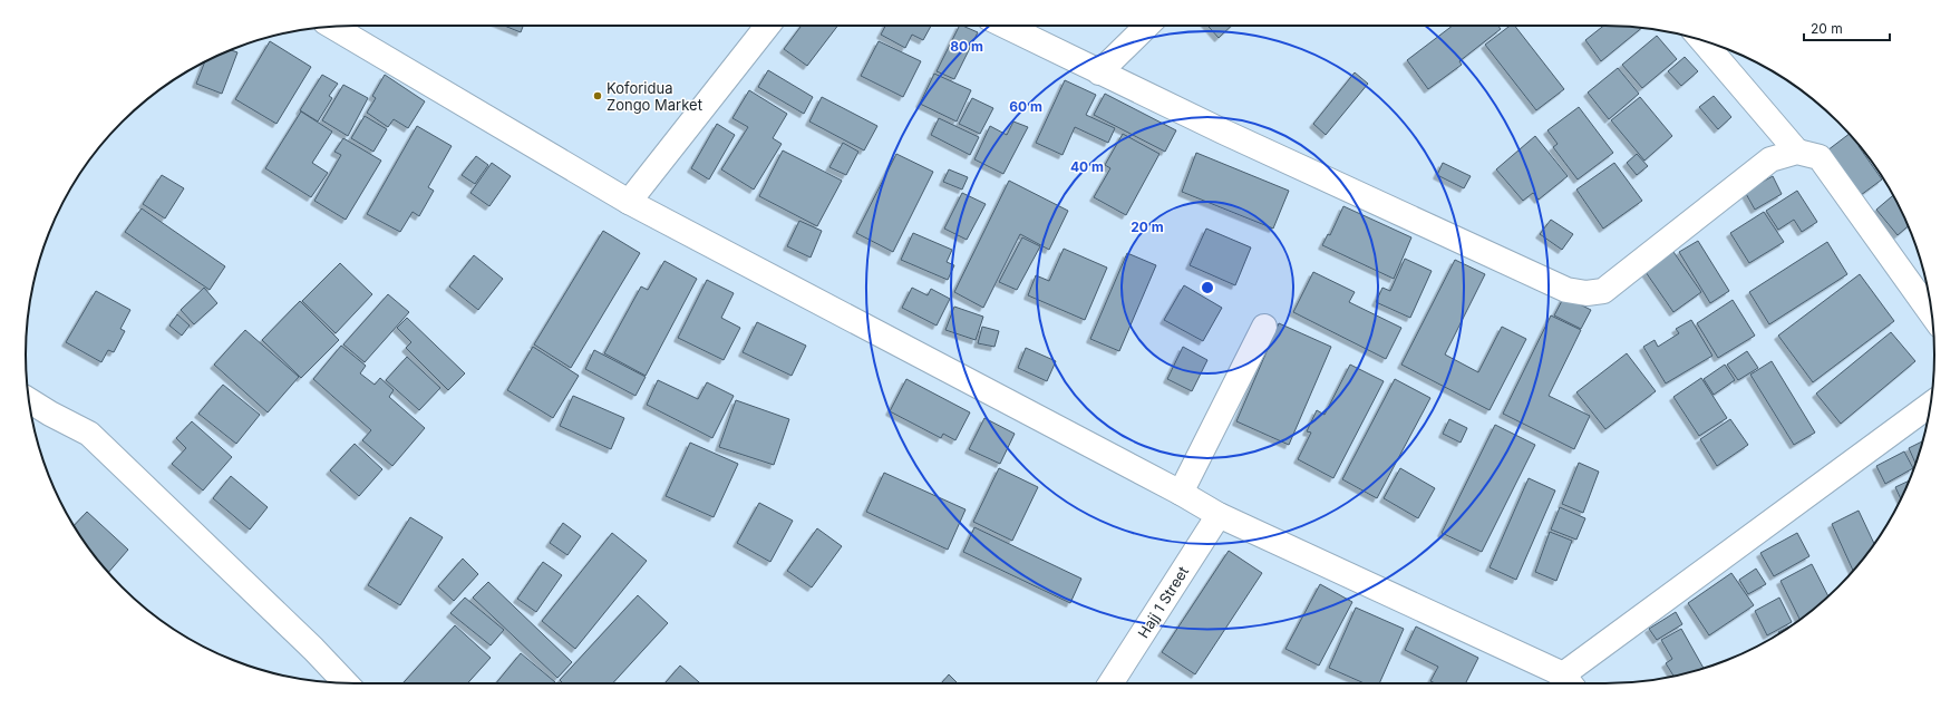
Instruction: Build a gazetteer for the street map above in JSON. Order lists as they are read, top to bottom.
{
  "streets": {
    "street": ["Hajj 1 Street"]
  },
  "places": ["Koforidua Zongo Market"],
  "scale_bar": "20 m",
  "rings": [
    "80 m",
    "60 m",
    "40 m",
    "20 m"
  ]
}
